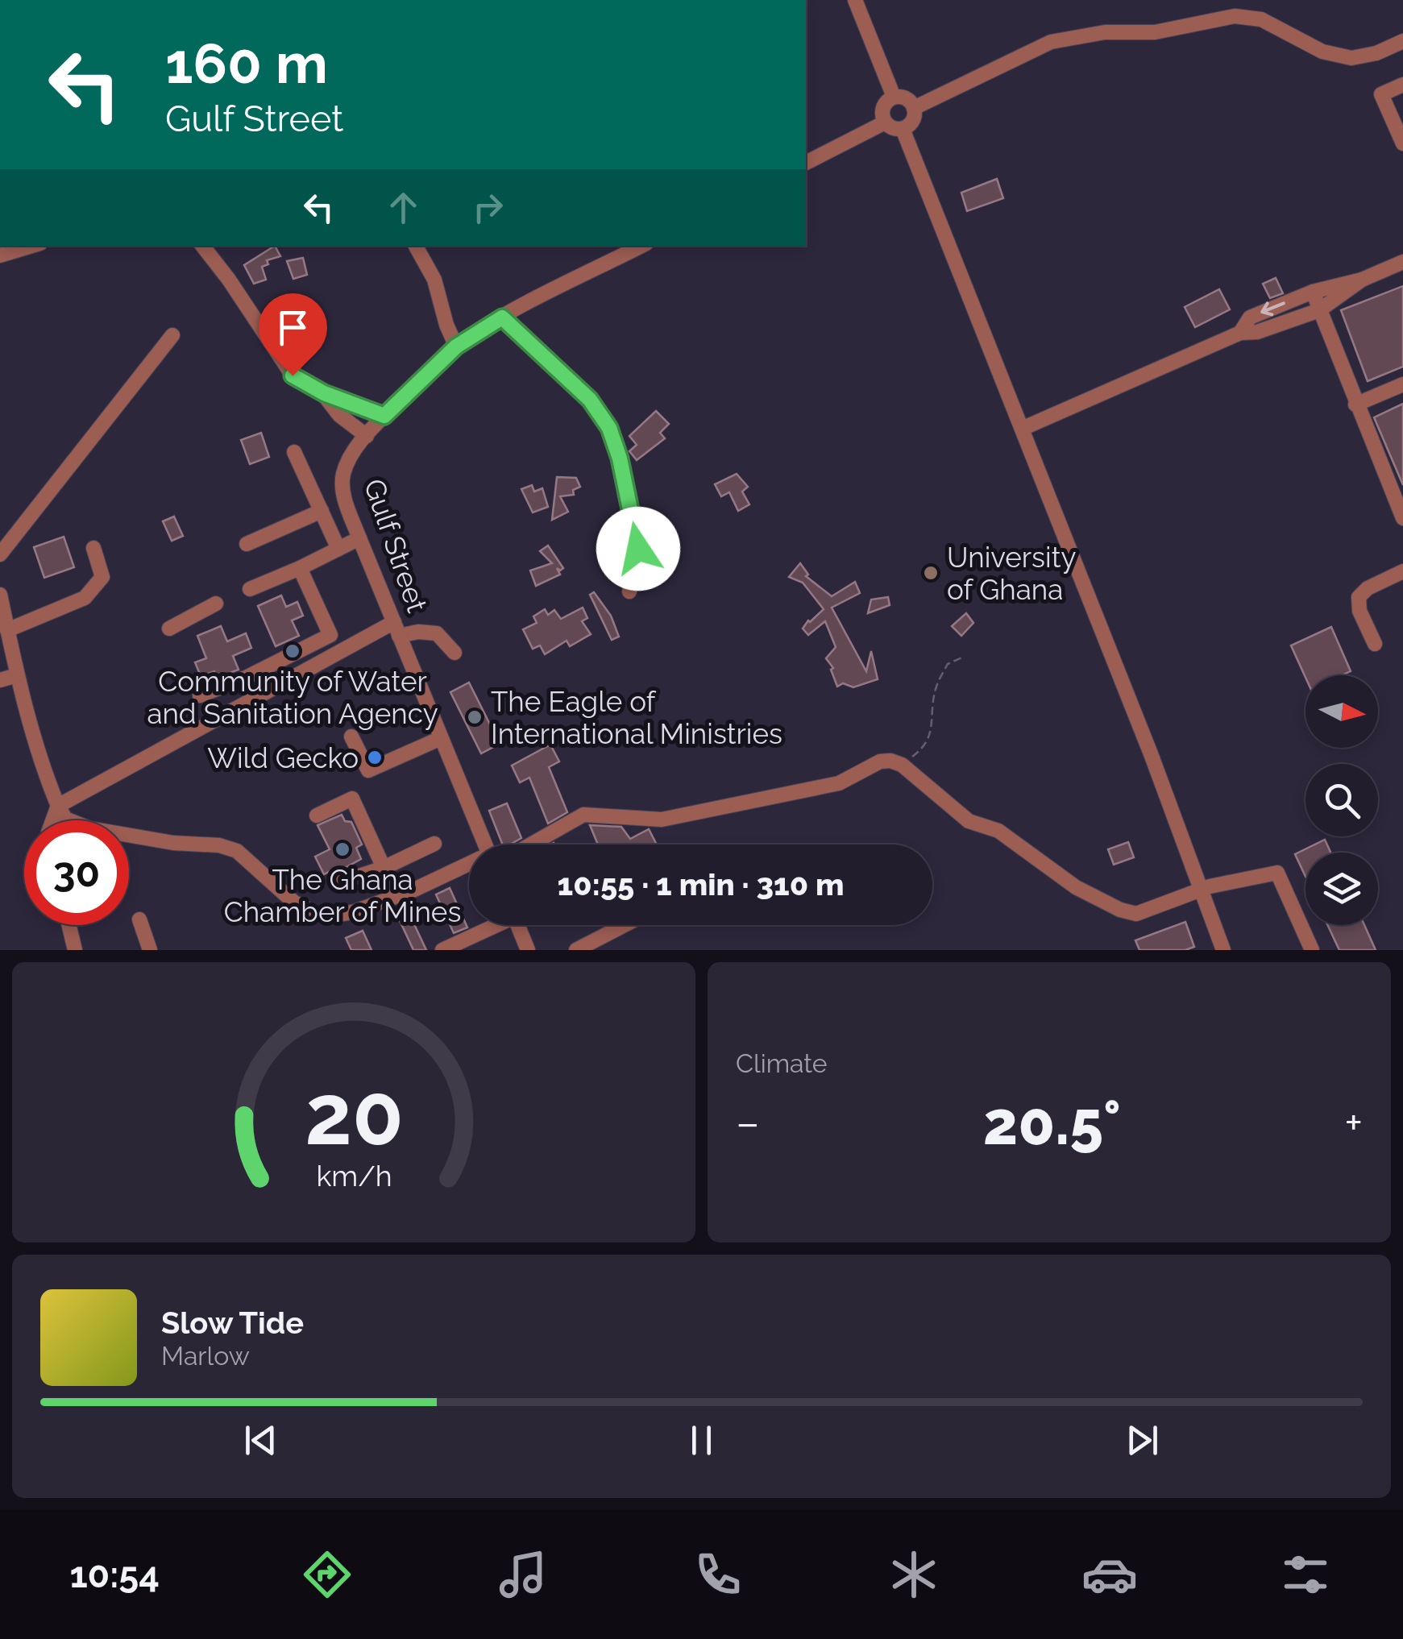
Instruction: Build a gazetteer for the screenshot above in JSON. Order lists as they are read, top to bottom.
{
  "streets": {
    "street": ["Gulf Street"]
  },
  "places": [
    "University of Ghana",
    "Community of Water and Sanitation Agency",
    "The Eagle of International Ministries",
    "Wild Gecko",
    "The Ghana Chamber of Mines"
  ],
  "north": "right",
  "page": {
    "turn": ["160 m", "Gulf Street"],
    "limit": "30",
    "trip": "10:55 · 1 min · 310 m",
    "tile": "Climate",
    "heat": ["−", "20.5°", "+"],
    "song": ["Slow Tide", "Marlow"],
    "tabs": "10:54",
    "gauge": ["20", "km/h"]
  }
}
